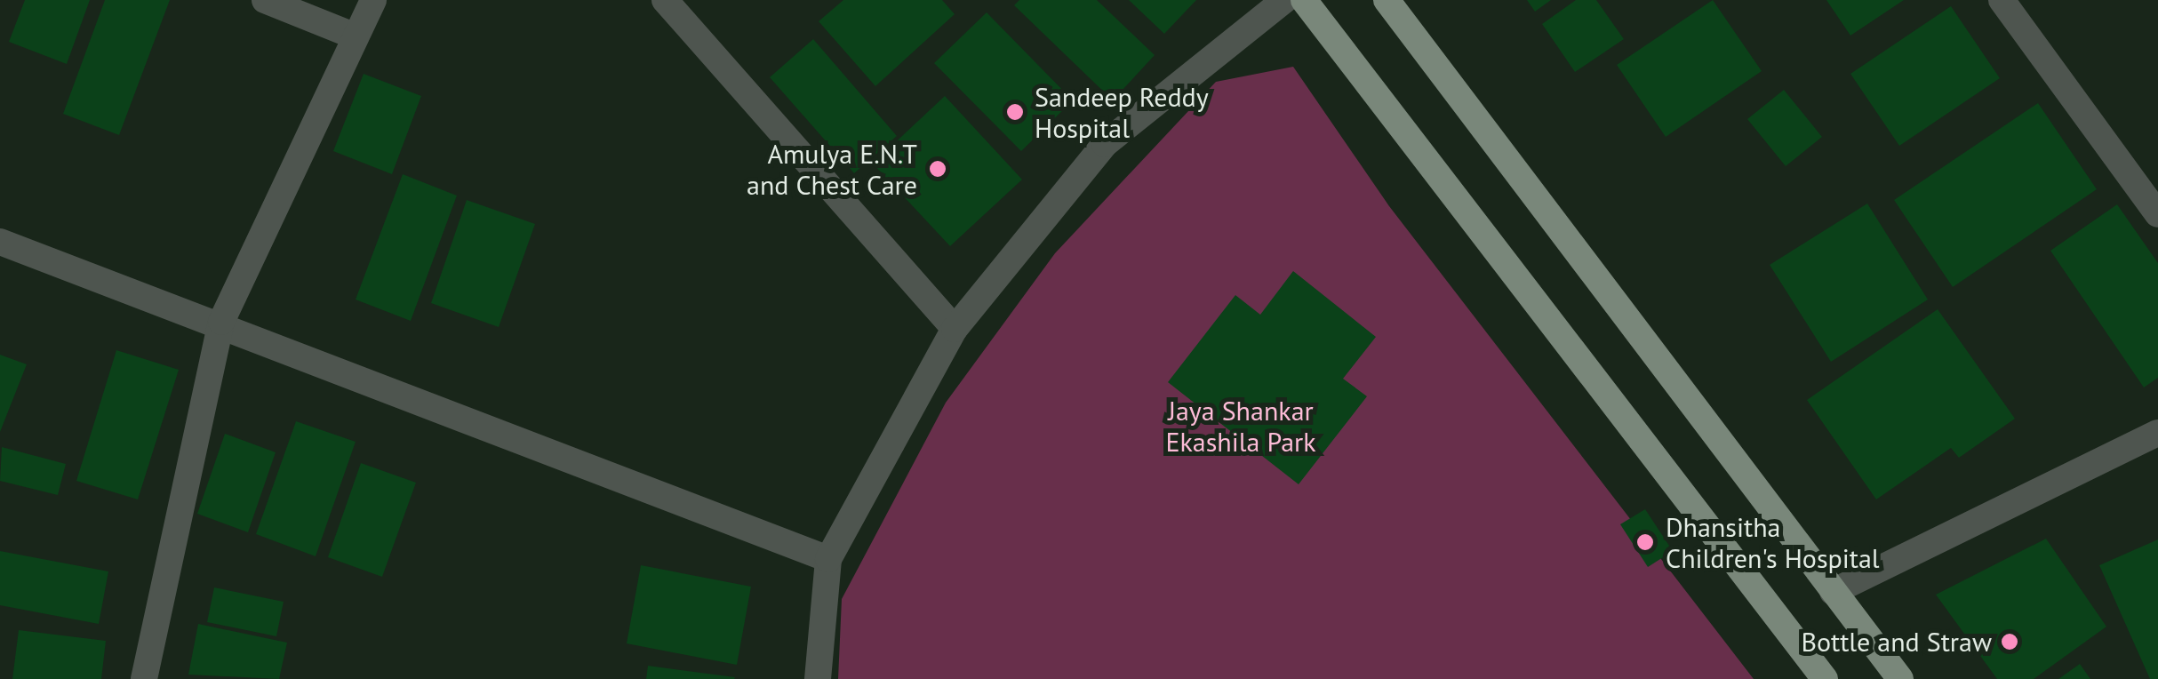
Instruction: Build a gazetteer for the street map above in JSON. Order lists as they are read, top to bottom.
{
  "parks": ["Jaya Shankar Ekashila Park"],
  "places": [
    "Sandeep Reddy Hospital",
    "Amulya E.N.T and Chest Care",
    "Dhansitha Children's Hospital",
    "Bottle and Straw"
  ]
}
